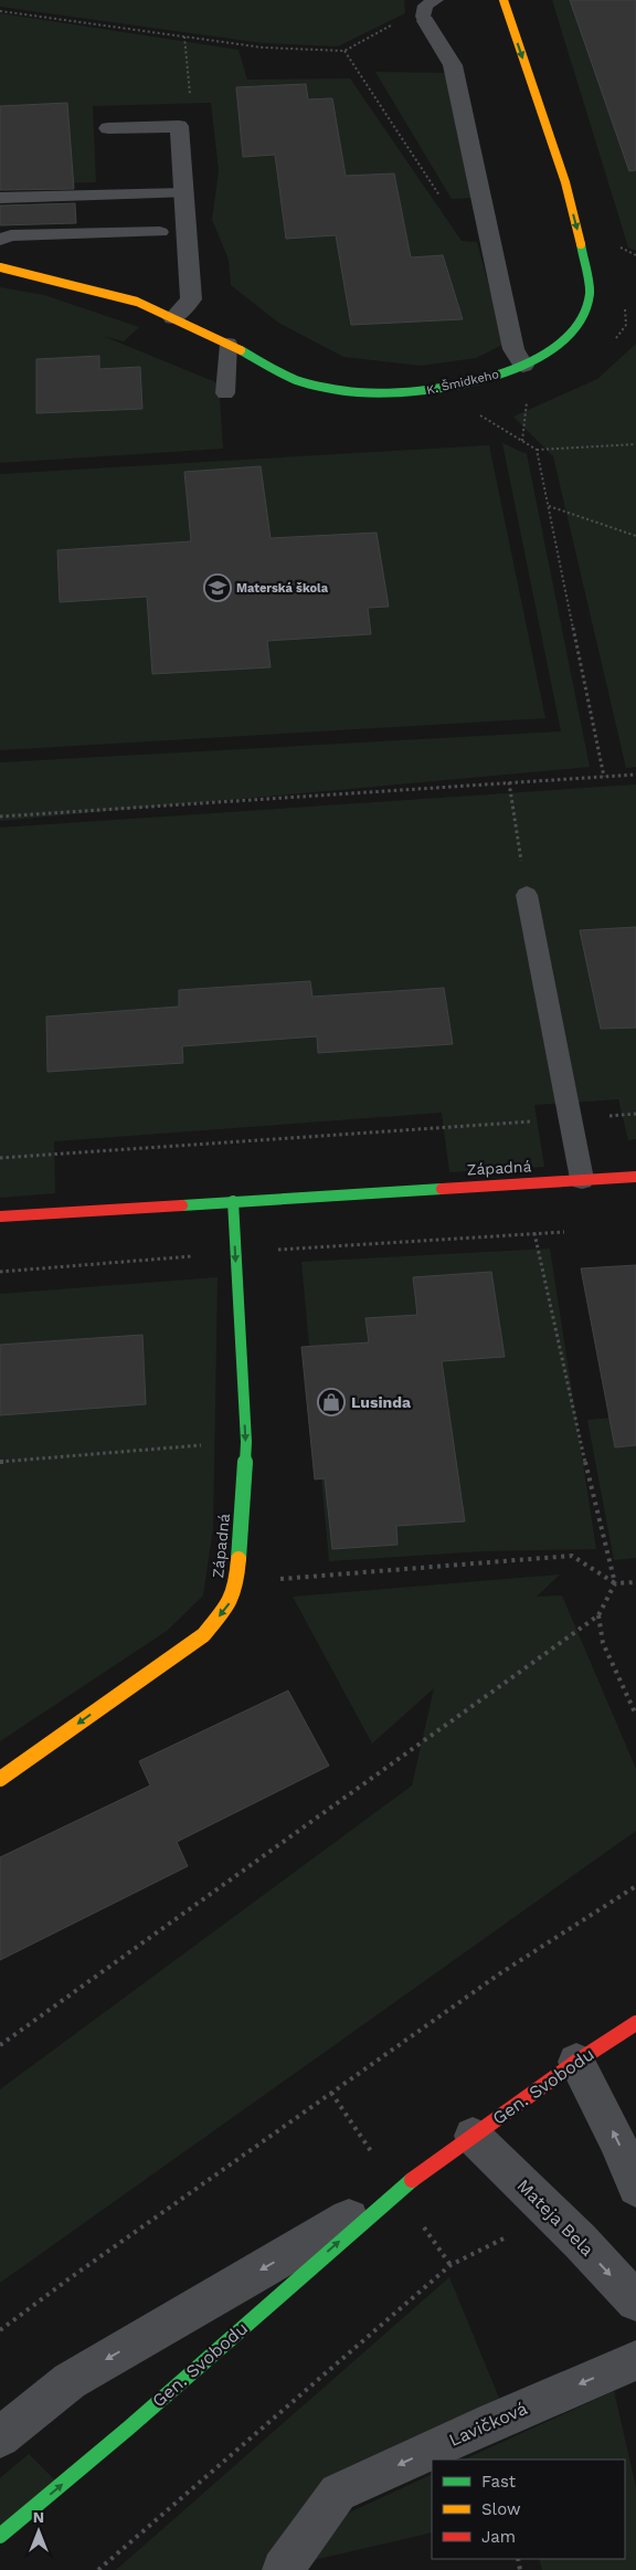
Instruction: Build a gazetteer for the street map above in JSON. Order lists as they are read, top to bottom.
{
  "streets": {
    "street": [
      "K. Šmidkeho",
      "Západná",
      "Gen. Svobodu",
      "Mateja Bela",
      "Lavičková"
    ]
  },
  "crossings": [
    ["Gen. Svobodu", "Mateja Bela"]
  ],
  "one_way": ["Západná", "Lavičková"],
  "places": {
    "school or university": ["Materská škola"],
    "shop": ["Lusinda"]
  },
  "legend": ["Fast", "Slow", "Jam"],
  "north": "top"
}
